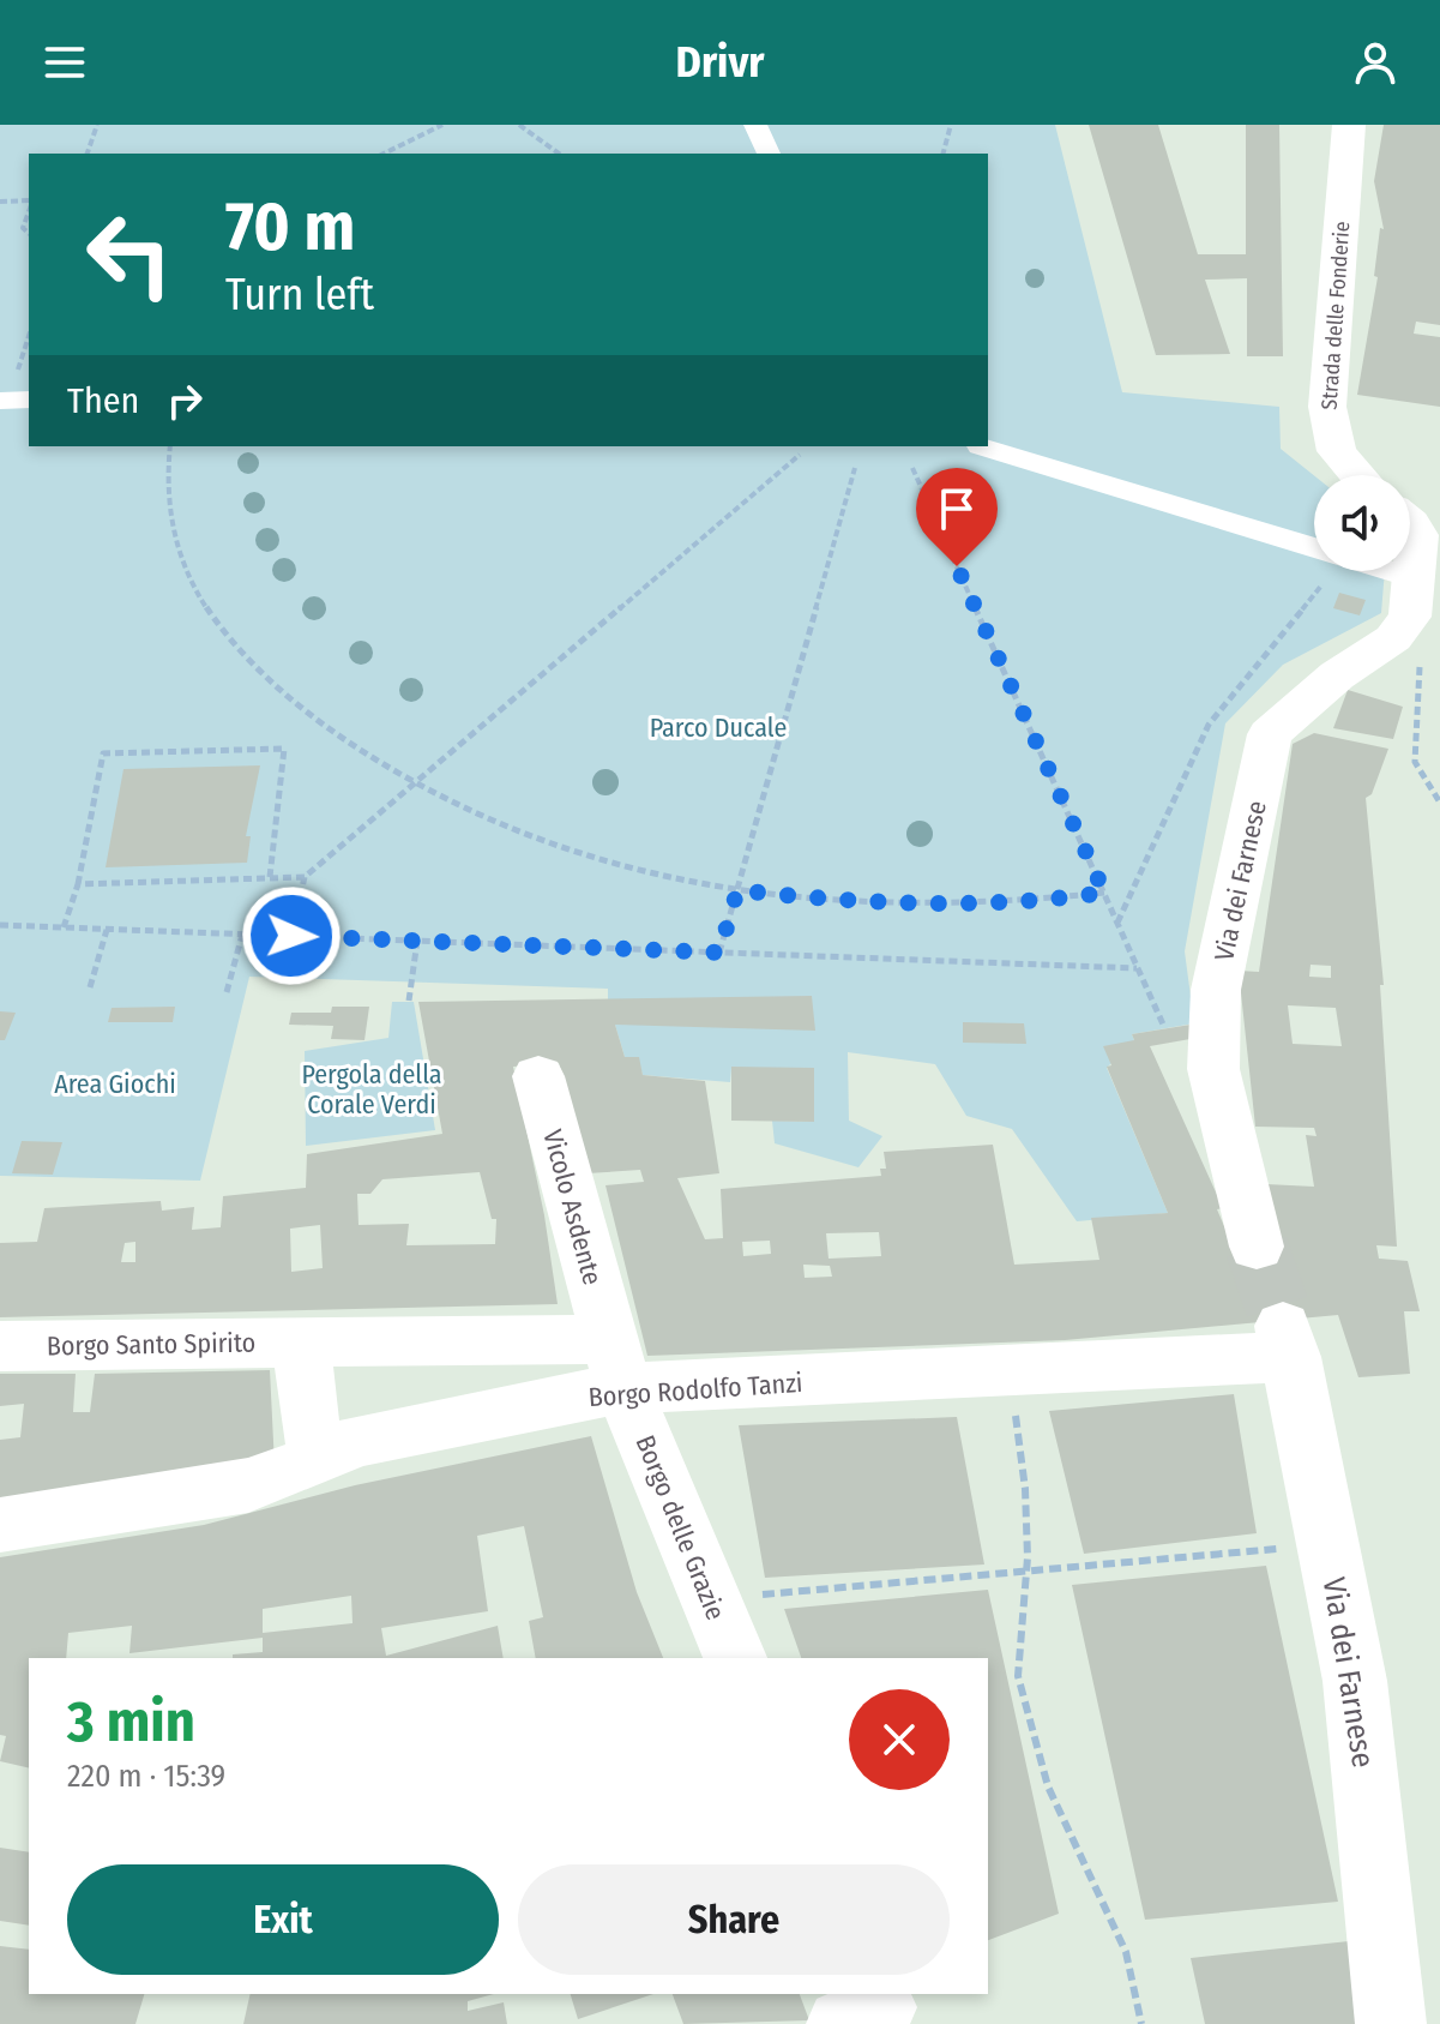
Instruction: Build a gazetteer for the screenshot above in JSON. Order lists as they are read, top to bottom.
{
  "streets": {
    "street": [
      "Strada delle Fonderie",
      "Via dei Farnese",
      "Vicolo Asdente",
      "Borgo Santo Spirito",
      "Borgo Rodolfo Tanzi",
      "Borgo delle Grazie"
    ]
  },
  "crossings": [
    ["Via dei Farnese", "Borgo Rodolfo Tanzi"],
    ["Vicolo Asdente", "Borgo Santo Spirito"],
    ["Vicolo Asdente", "Borgo Rodolfo Tanzi"],
    ["Vicolo Asdente", "Borgo delle Grazie"],
    ["Borgo Santo Spirito", "Borgo Rodolfo Tanzi"],
    ["Borgo Santo Spirito", "Borgo delle Grazie"],
    ["Borgo Rodolfo Tanzi", "Borgo delle Grazie"]
  ],
  "parks": ["Parco Ducale", "Pergola della Corale Verdi", "Area Giochi"],
  "page": {
    "header": "Drivr",
    "turn": ["70 m", "Turn left"],
    "then": "Then",
    "heading": ["3 min", "220 m · 15:39"],
    "buttons": ["Exit", "Share"]
  }
}
